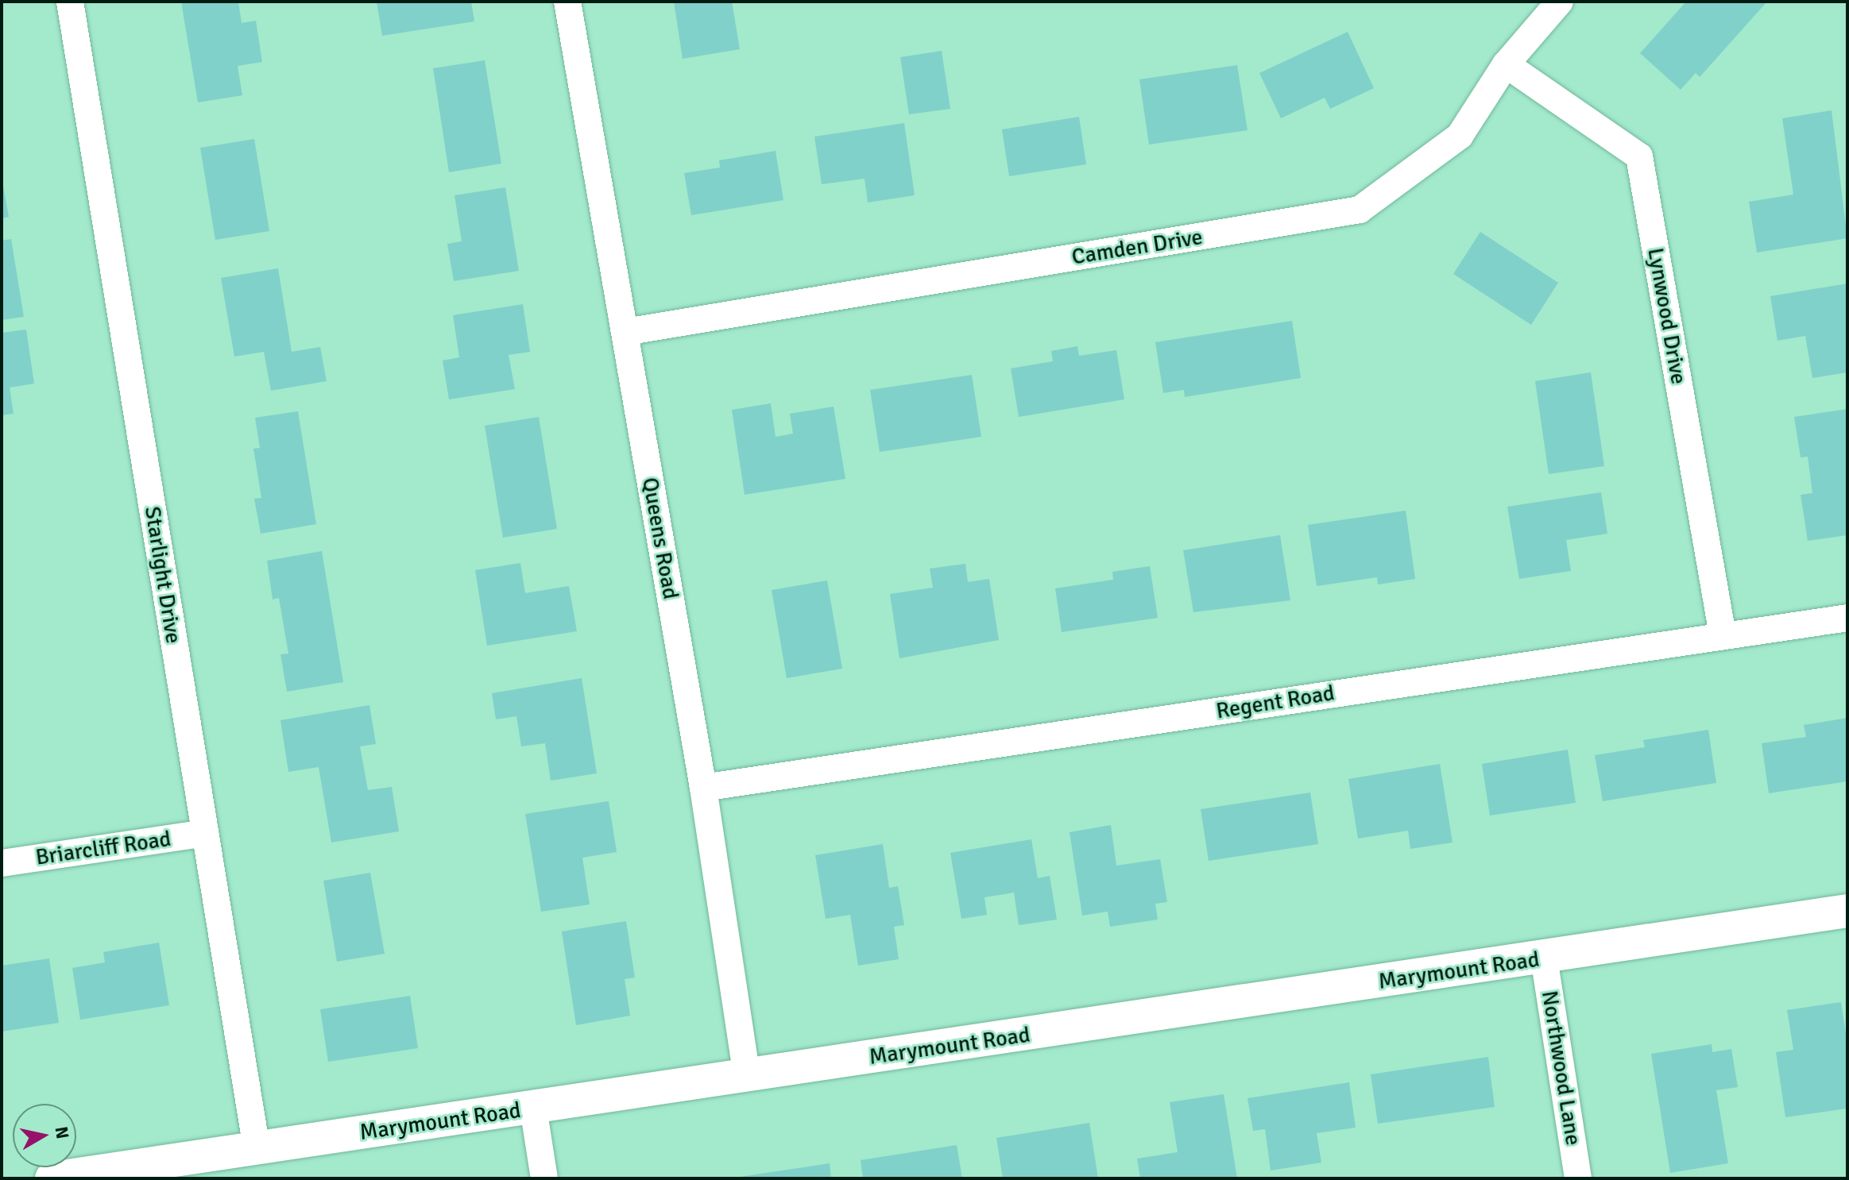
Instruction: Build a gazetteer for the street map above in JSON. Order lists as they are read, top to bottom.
{
  "streets": {
    "street": [
      "Camden Drive",
      "Lynwood Drive",
      "Queens Road",
      "Starlight Drive",
      "Regent Road",
      "Briarcliff Road",
      "Marymount Road",
      "Northwood Lane"
    ]
  },
  "crossings": [
    ["Camden Drive", "Lynwood Drive"],
    ["Camden Drive", "Queens Road"],
    ["Lynwood Drive", "Regent Road"],
    ["Queens Road", "Regent Road"],
    ["Queens Road", "Marymount Road"],
    ["Starlight Drive", "Briarcliff Road"],
    ["Starlight Drive", "Marymount Road"],
    ["Marymount Road", "Northwood Lane"]
  ],
  "north": "right"
}
